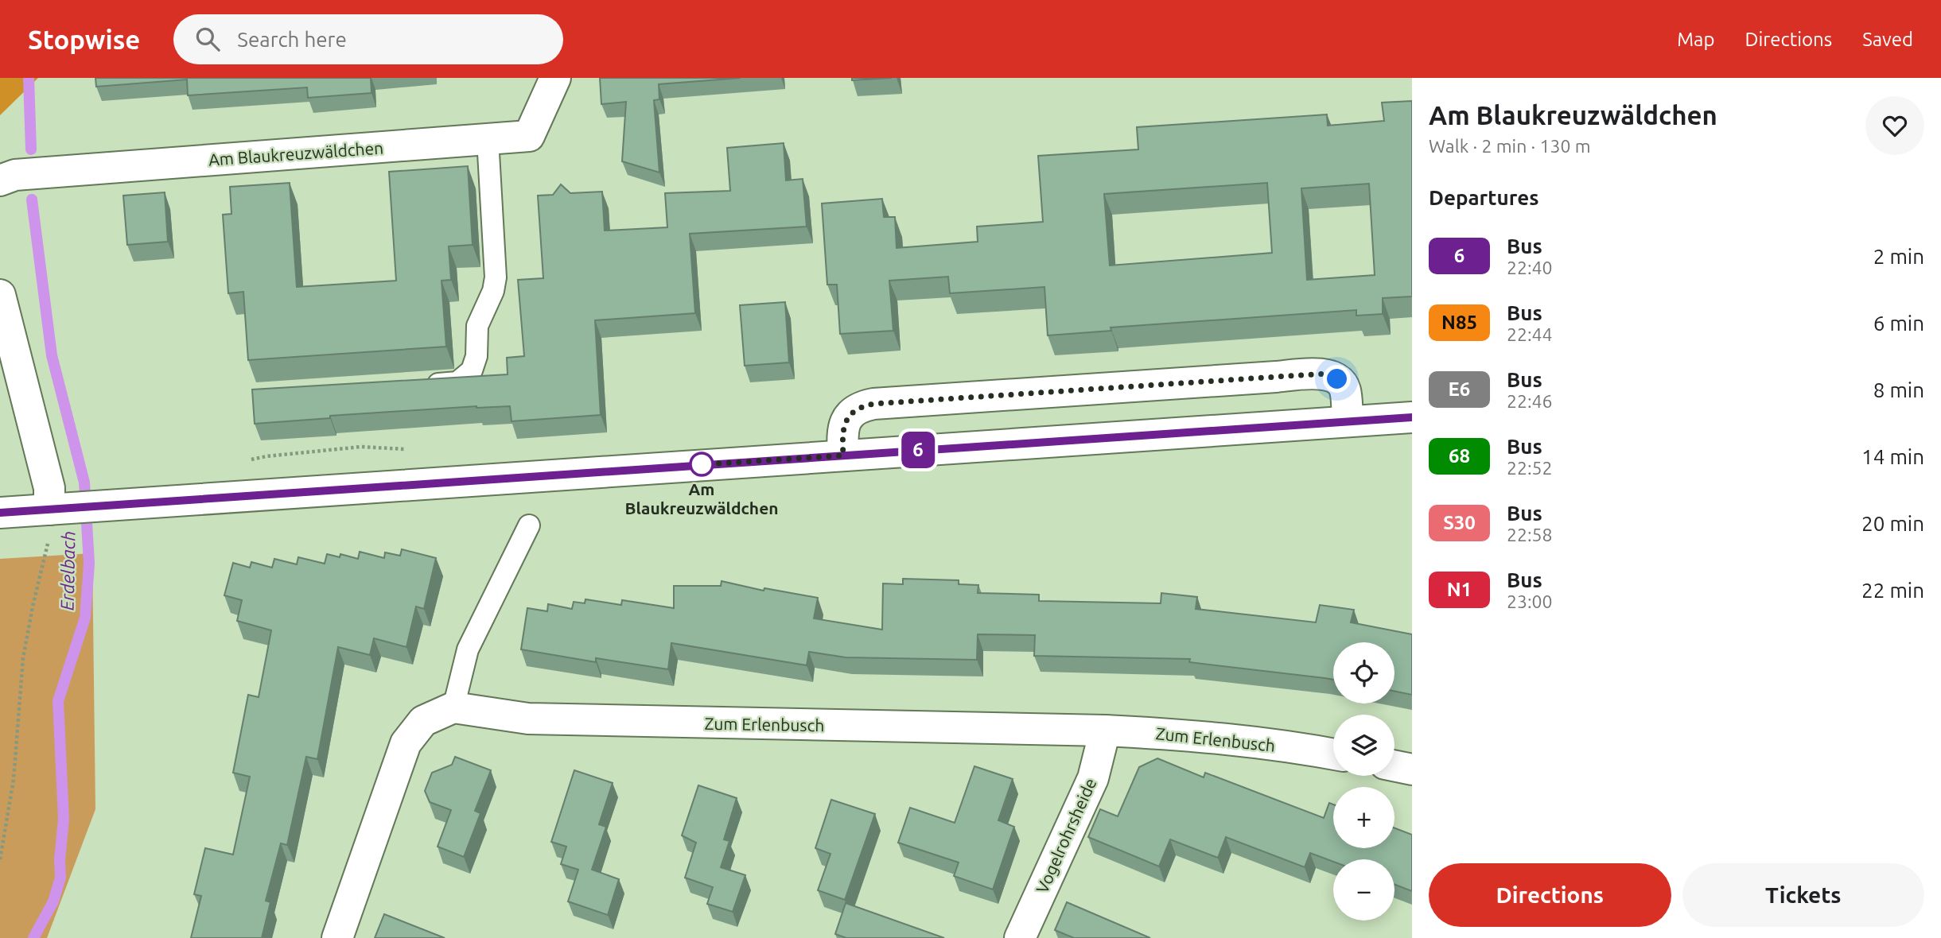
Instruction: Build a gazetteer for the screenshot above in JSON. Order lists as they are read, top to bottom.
{
  "streets": {
    "street": ["Am Blaukreuzwäldchen", "Zum Erlenbusch", "Vogelrohrsheide"]
  },
  "crossings": [
    ["Zum Erlenbusch", "Vogelrohrsheide"]
  ],
  "water": ["Erdelbach"],
  "places": ["Am Blaukreuzwäldchen"],
  "lines": ["bus line 6"],
  "page": {
    "header": "Stopwise",
    "search": "Search here",
    "nav": ["Map", "Directions", "Saved"],
    "on_map": "6",
    "heading": [
      ["Am Blaukreuzwäldchen", "Walk · 2 min · 130 m"],
      "Departures"
    ],
    "list": [
      {
        "mark": "6",
        "name": "Bus",
        "note": "22:40",
        "value": "2 min"
      },
      {
        "mark": "N85",
        "name": "Bus",
        "note": "22:44",
        "value": "6 min"
      },
      {
        "mark": "E6",
        "name": "Bus",
        "note": "22:46",
        "value": "8 min"
      },
      {
        "mark": "68",
        "name": "Bus",
        "note": "22:52",
        "value": "14 min"
      },
      {
        "mark": "S30",
        "name": "Bus",
        "note": "22:58",
        "value": "20 min"
      },
      {
        "mark": "N1",
        "name": "Bus",
        "note": "23:00",
        "value": "22 min"
      }
    ],
    "map_buttons": ["+", "−"],
    "buttons": ["Directions", "Tickets"]
  }
}
